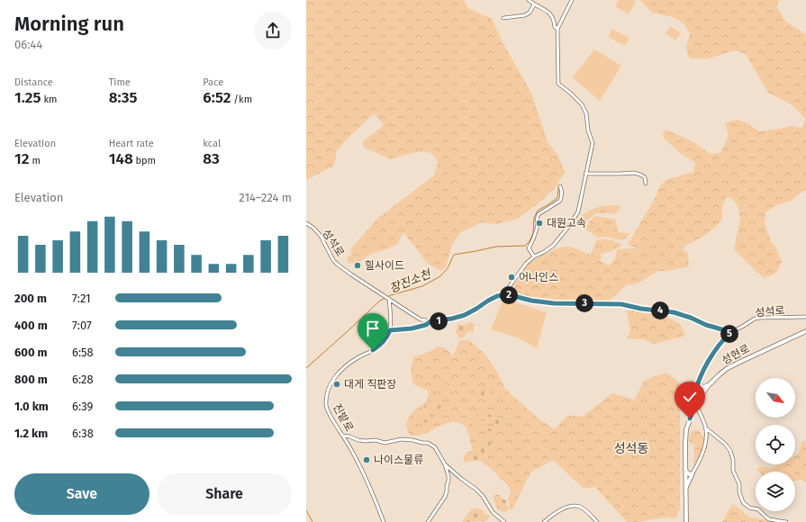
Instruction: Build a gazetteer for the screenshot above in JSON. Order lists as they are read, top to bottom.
{
  "streets": {
    "main road": ["성현로"],
    "street": ["성석로", "진밭로"]
  },
  "crossings": [
    ["성석로", "성현로"]
  ],
  "districts": ["성석동"],
  "water": ["장진소천"],
  "places": [
    "대원고속",
    "힐사이드",
    "어나인스",
    "대게 직판장",
    "나이스물류"
  ],
  "north": "bottom right",
  "page": {
    "heading": ["Morning run", "06:44"],
    "stats": [
      ["Distance", "1.25 km"],
      ["Time", "8:35"],
      ["Pace", "6:52 /km"],
      ["Elevation", "12 m"],
      ["Heart rate", "148 bpm"],
      ["kcal", "83"]
    ],
    "chart": ["Elevation", "214–224 m"],
    "list": [
      {
        "name": "200 m",
        "note": "7:21"
      },
      {
        "name": "400 m",
        "note": "7:07"
      },
      {
        "name": "600 m",
        "note": "6:58"
      },
      {
        "name": "800 m",
        "note": "6:28"
      },
      {
        "name": "1.0 km",
        "note": "6:39"
      },
      {
        "name": "1.2 km",
        "note": "6:38"
      }
    ],
    "pins": [
      "2",
      "3",
      "4",
      "1",
      "5"
    ],
    "buttons": ["Save", "Share"]
  }
}
